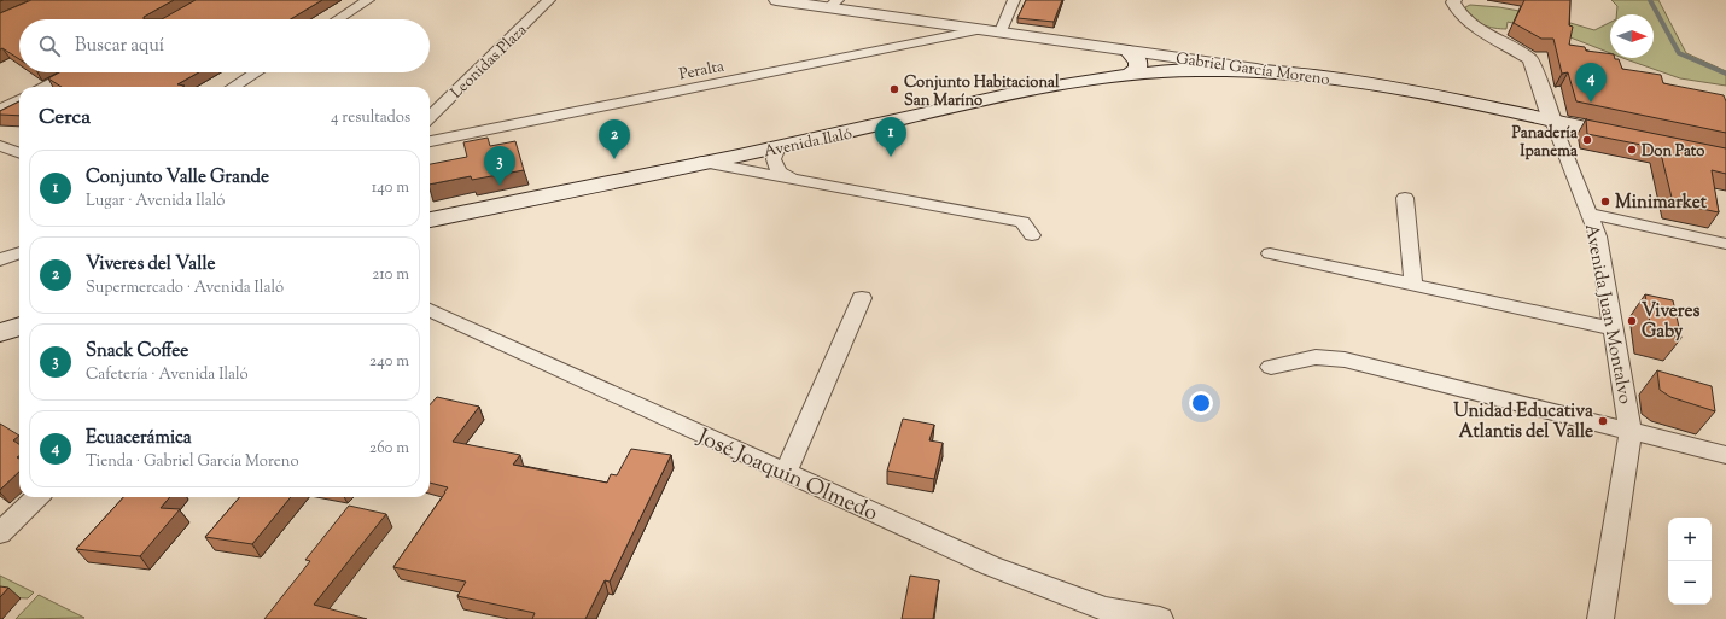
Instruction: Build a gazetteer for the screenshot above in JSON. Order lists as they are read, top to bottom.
{
  "streets": {
    "main road": ["Gabriel García Moreno", "Avenida Ilaló"],
    "street": [
      "Leonidas Plaza",
      "Peralta",
      "Avenida Juan Montalvo",
      "José Joaquin Olmedo"
    ]
  },
  "crossings": [
    ["Gabriel García Moreno", "Peralta"],
    ["Gabriel García Moreno", "Avenida Ilaló"],
    ["Gabriel García Moreno", "Avenida Juan Montalvo"]
  ],
  "places": [
    "Conjunto Habitacional San Maríno",
    "Panadería Ipanema",
    "Don Pato",
    "Minimarket",
    "Viveres Gaby",
    "Unidad Educativa Atlantis del Valle"
  ],
  "north": "right",
  "page": {
    "search": "Buscar aquí",
    "pins": [
      "4",
      "1",
      "2",
      "3"
    ],
    "heading": ["Cerca", "4 resultados"],
    "list": [
      {
        "mark": "1",
        "name": "Conjunto Valle Grande",
        "note": "Lugar · Avenida Ilaló",
        "value": "140 m"
      },
      {
        "mark": "2",
        "name": "Viveres del Valle",
        "note": "Supermercado · Avenida Ilaló",
        "value": "210 m"
      },
      {
        "mark": "3",
        "name": "Snack Coffee",
        "note": "Cafetería · Avenida Ilaló",
        "value": "240 m"
      },
      {
        "mark": "4",
        "name": "Ecuacerámica",
        "note": "Tienda · Gabriel García Moreno",
        "value": "260 m"
      }
    ],
    "map_buttons": ["+", "−"]
  }
}
